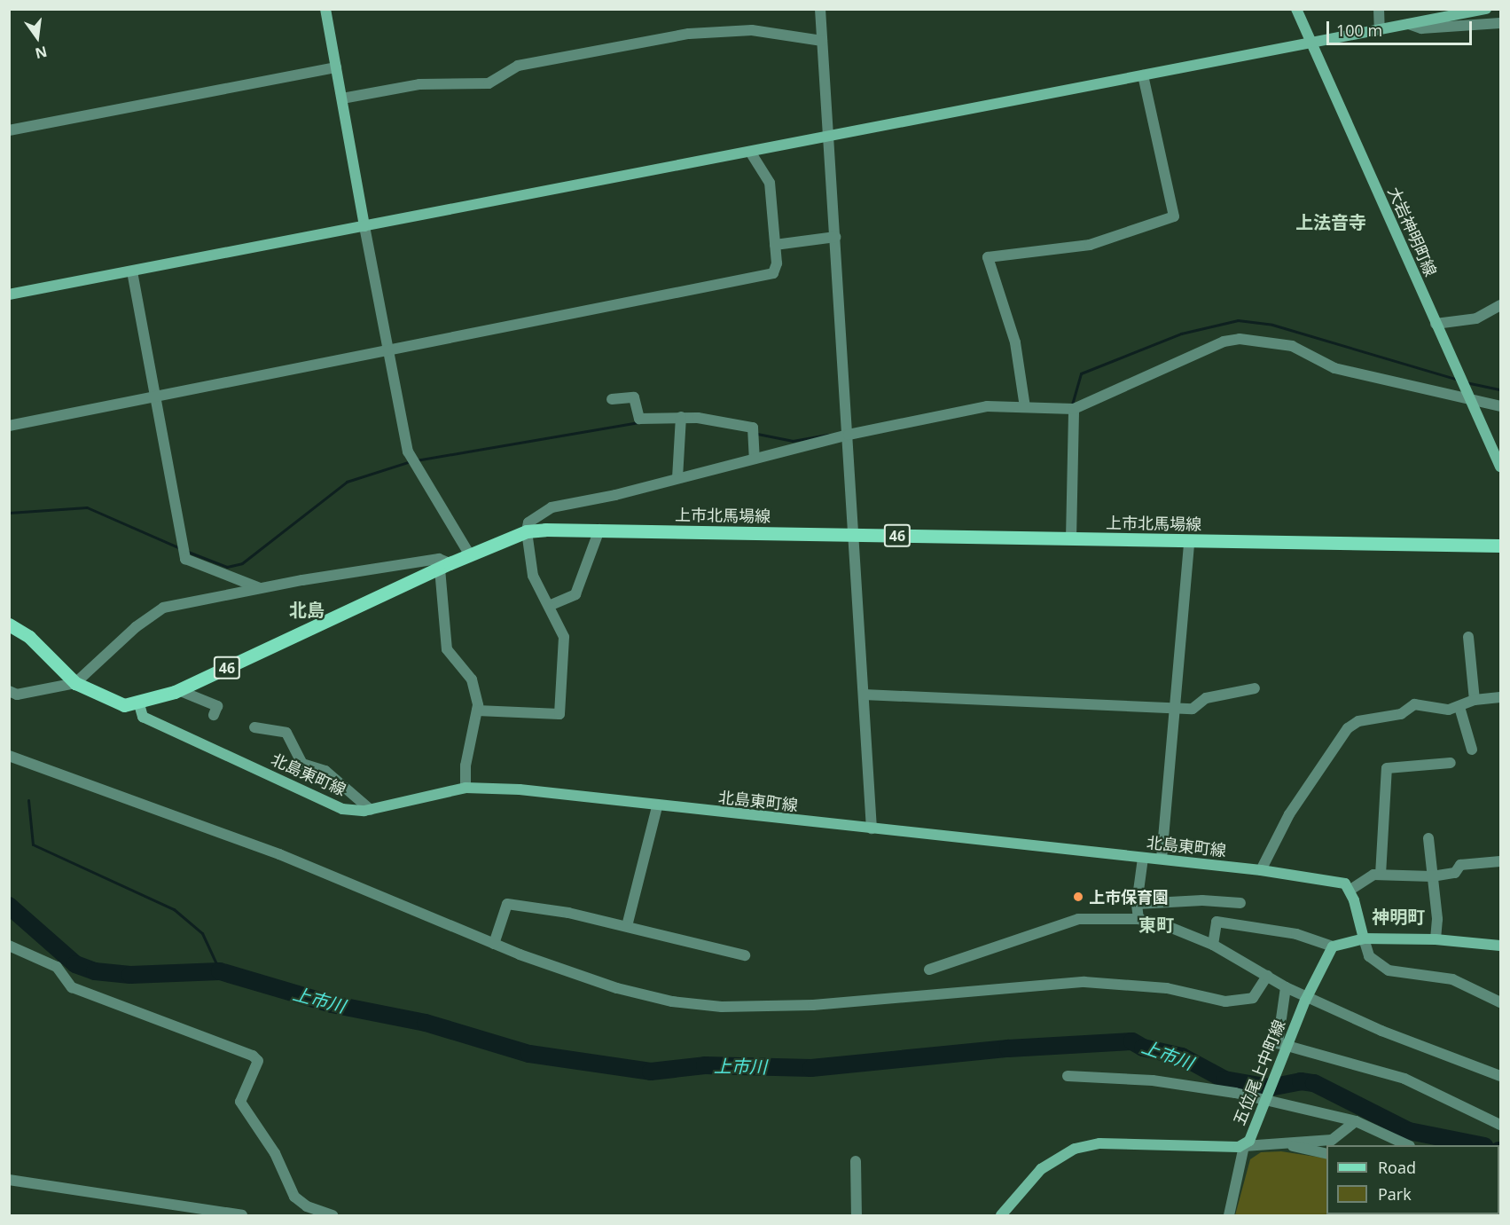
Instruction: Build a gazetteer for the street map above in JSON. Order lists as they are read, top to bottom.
{
  "streets": {
    "main road": [
      "大岩神明町線",
      "上市北馬場線",
      "46",
      "北島東町線",
      "五位尾上中町線"
    ]
  },
  "crossings": [
    ["上市北馬場線", "北島東町線"]
  ],
  "districts": [
    "上法音寺",
    "北島",
    "神明町",
    "東町"
  ],
  "water": ["上市川"],
  "places": ["上市保育園"],
  "legend": ["Road", "Park"],
  "scale_bar": "100 m",
  "north": "bottom"
}
